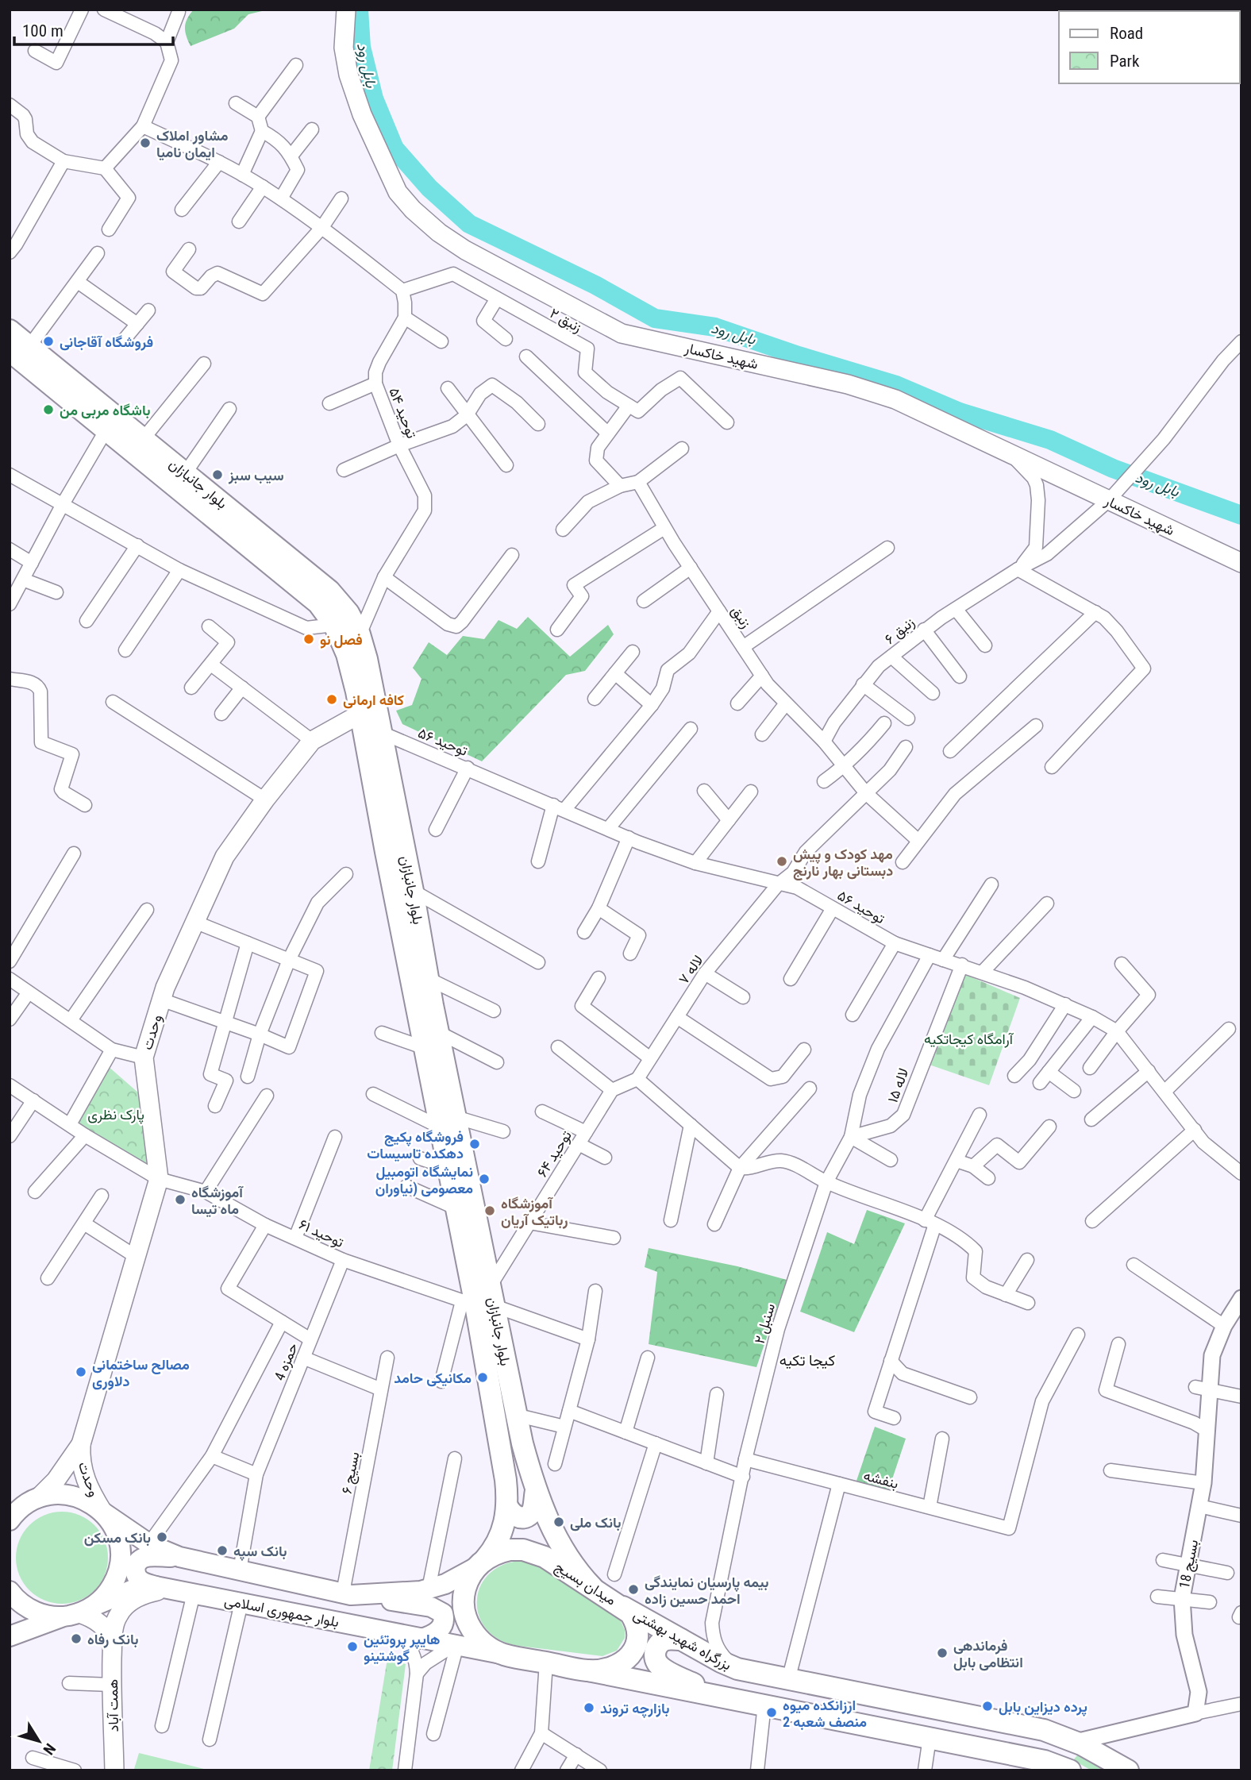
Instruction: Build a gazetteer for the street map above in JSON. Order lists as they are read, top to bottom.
{
  "streets": {
    "highway": ["بلوار جانبازان", "میدان بسیج", "بزرگراه شهید بهشتی"],
    "main road": [
      "شهید خاکسار",
      "وحدت",
      "بلوار جمهوری اسلامی",
      "همت آباد"
    ],
    "street": [
      "زنبق ۲",
      "توحید ۵۴",
      "زنبق",
      "زنبق ۶",
      "توحید ۵۶",
      "لاله ۷",
      "لاله ۱۵",
      "توحید ۶۴",
      "توحید ۶۱",
      "سنبل ۲",
      "حمزه 4",
      "بسیج ۶",
      "بنفشه",
      "بسیج 18"
    ]
  },
  "crossings": [
    ["توحید ۵۴", "بلوار جانبازان"],
    ["بلوار جانبازان", "توحید ۵۶"],
    ["بلوار جانبازان", "وحدت"],
    ["بلوار جانبازان", "توحید ۶۴"],
    ["بلوار جانبازان", "توحید ۶۱"],
    ["بلوار جانبازان", "میدان بسیج"],
    ["زنبق", "زنبق ۶"],
    ["زنبق", "لاله ۷"],
    ["توحید ۵۶", "لاله ۷"],
    ["توحید ۵۶", "لاله ۱۵"],
    ["وحدت", "توحید ۶۱"],
    ["توحید ۶۱", "حمزه 4"],
    ["سنبل ۲", "بنفشه"],
    ["سنبل ۲", "بزرگراه شهید بهشتی"],
    ["میدان بسیج", "بلوار جمهوری اسلامی"],
    ["میدان بسیج", "بزرگراه شهید بهشتی"],
    ["بلوار جمهوری اسلامی", "همت آباد"]
  ],
  "districts": ["کیجا تکیه"],
  "water": ["بابل رود"],
  "parks": ["آرامگاه کیجاتکیه", "پارک نظری"],
  "places": [
    "مشاور املاک ایمان نامیا",
    "فروشگاه آقاجانی",
    "باشگاه مربی من",
    "سیب سبز",
    "فصل نو",
    "کافه ارمانی",
    "مهد کودک و پیش دبستانی بهار نارنج",
    "فروشگاه پکیج دهکده تاسیسات",
    "نمایشگاه اتومبیل معصومی (نیاوران",
    "آموزشگاه ماه تیسا",
    "آموزشگاه رباتیک آریان",
    "مصالح ساختمانی دلاوری",
    "مکانیکی حامد",
    "بانک ملی",
    "بانک مسکن",
    "بانک سپه",
    "بیمه پارسیان نمایندگی احمد حسین زاده",
    "بانک رفاه",
    "هایپر پروتئین گوشتینو",
    "فرماندهی انتظامی بابل",
    "پرده دیزاین بابل",
    "بازارچه تروند",
    "ارزانکده میوه منصف شعبه 2"
  ],
  "legend": ["Road", "Park"],
  "scale_bar": "100 m",
  "north": "bottom right"
}
